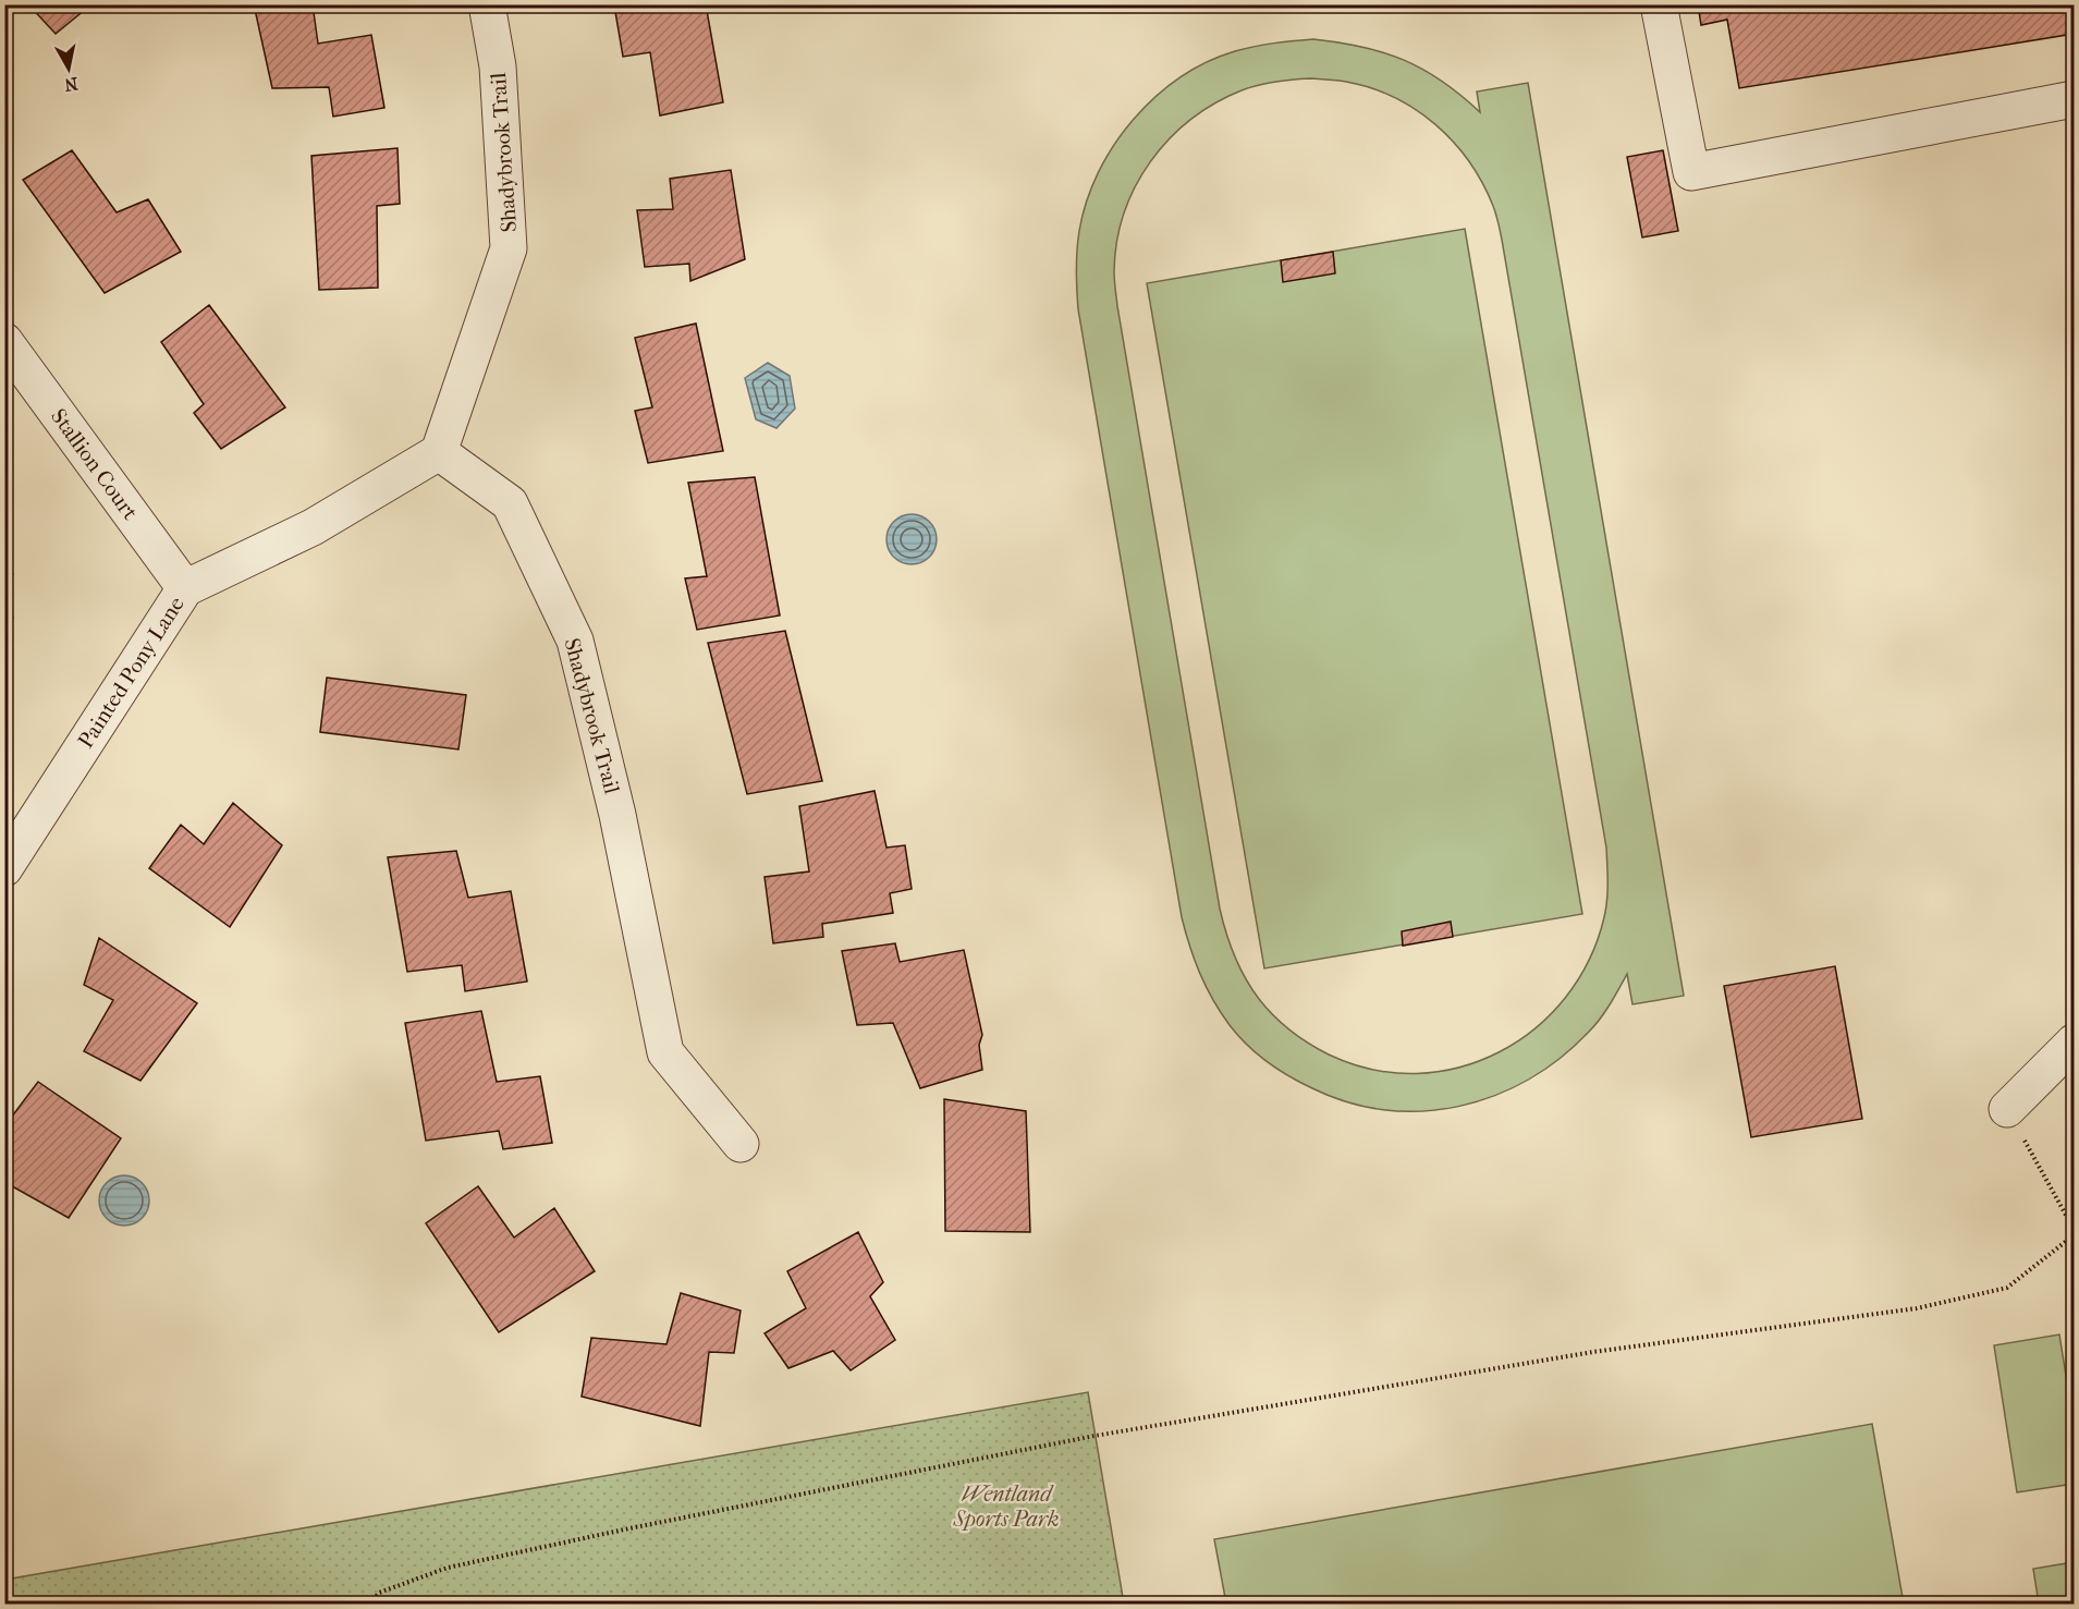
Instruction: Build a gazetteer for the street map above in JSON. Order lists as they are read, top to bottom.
{
  "streets": {
    "street": ["Shadybrook Trail", "Stallion Court", "Painted Pony Lane"]
  },
  "crossings": [
    ["Shadybrook Trail", "Painted Pony Lane"],
    ["Stallion Court", "Painted Pony Lane"]
  ],
  "parks": ["Wentland Sports Park"],
  "north": "bottom"
}
